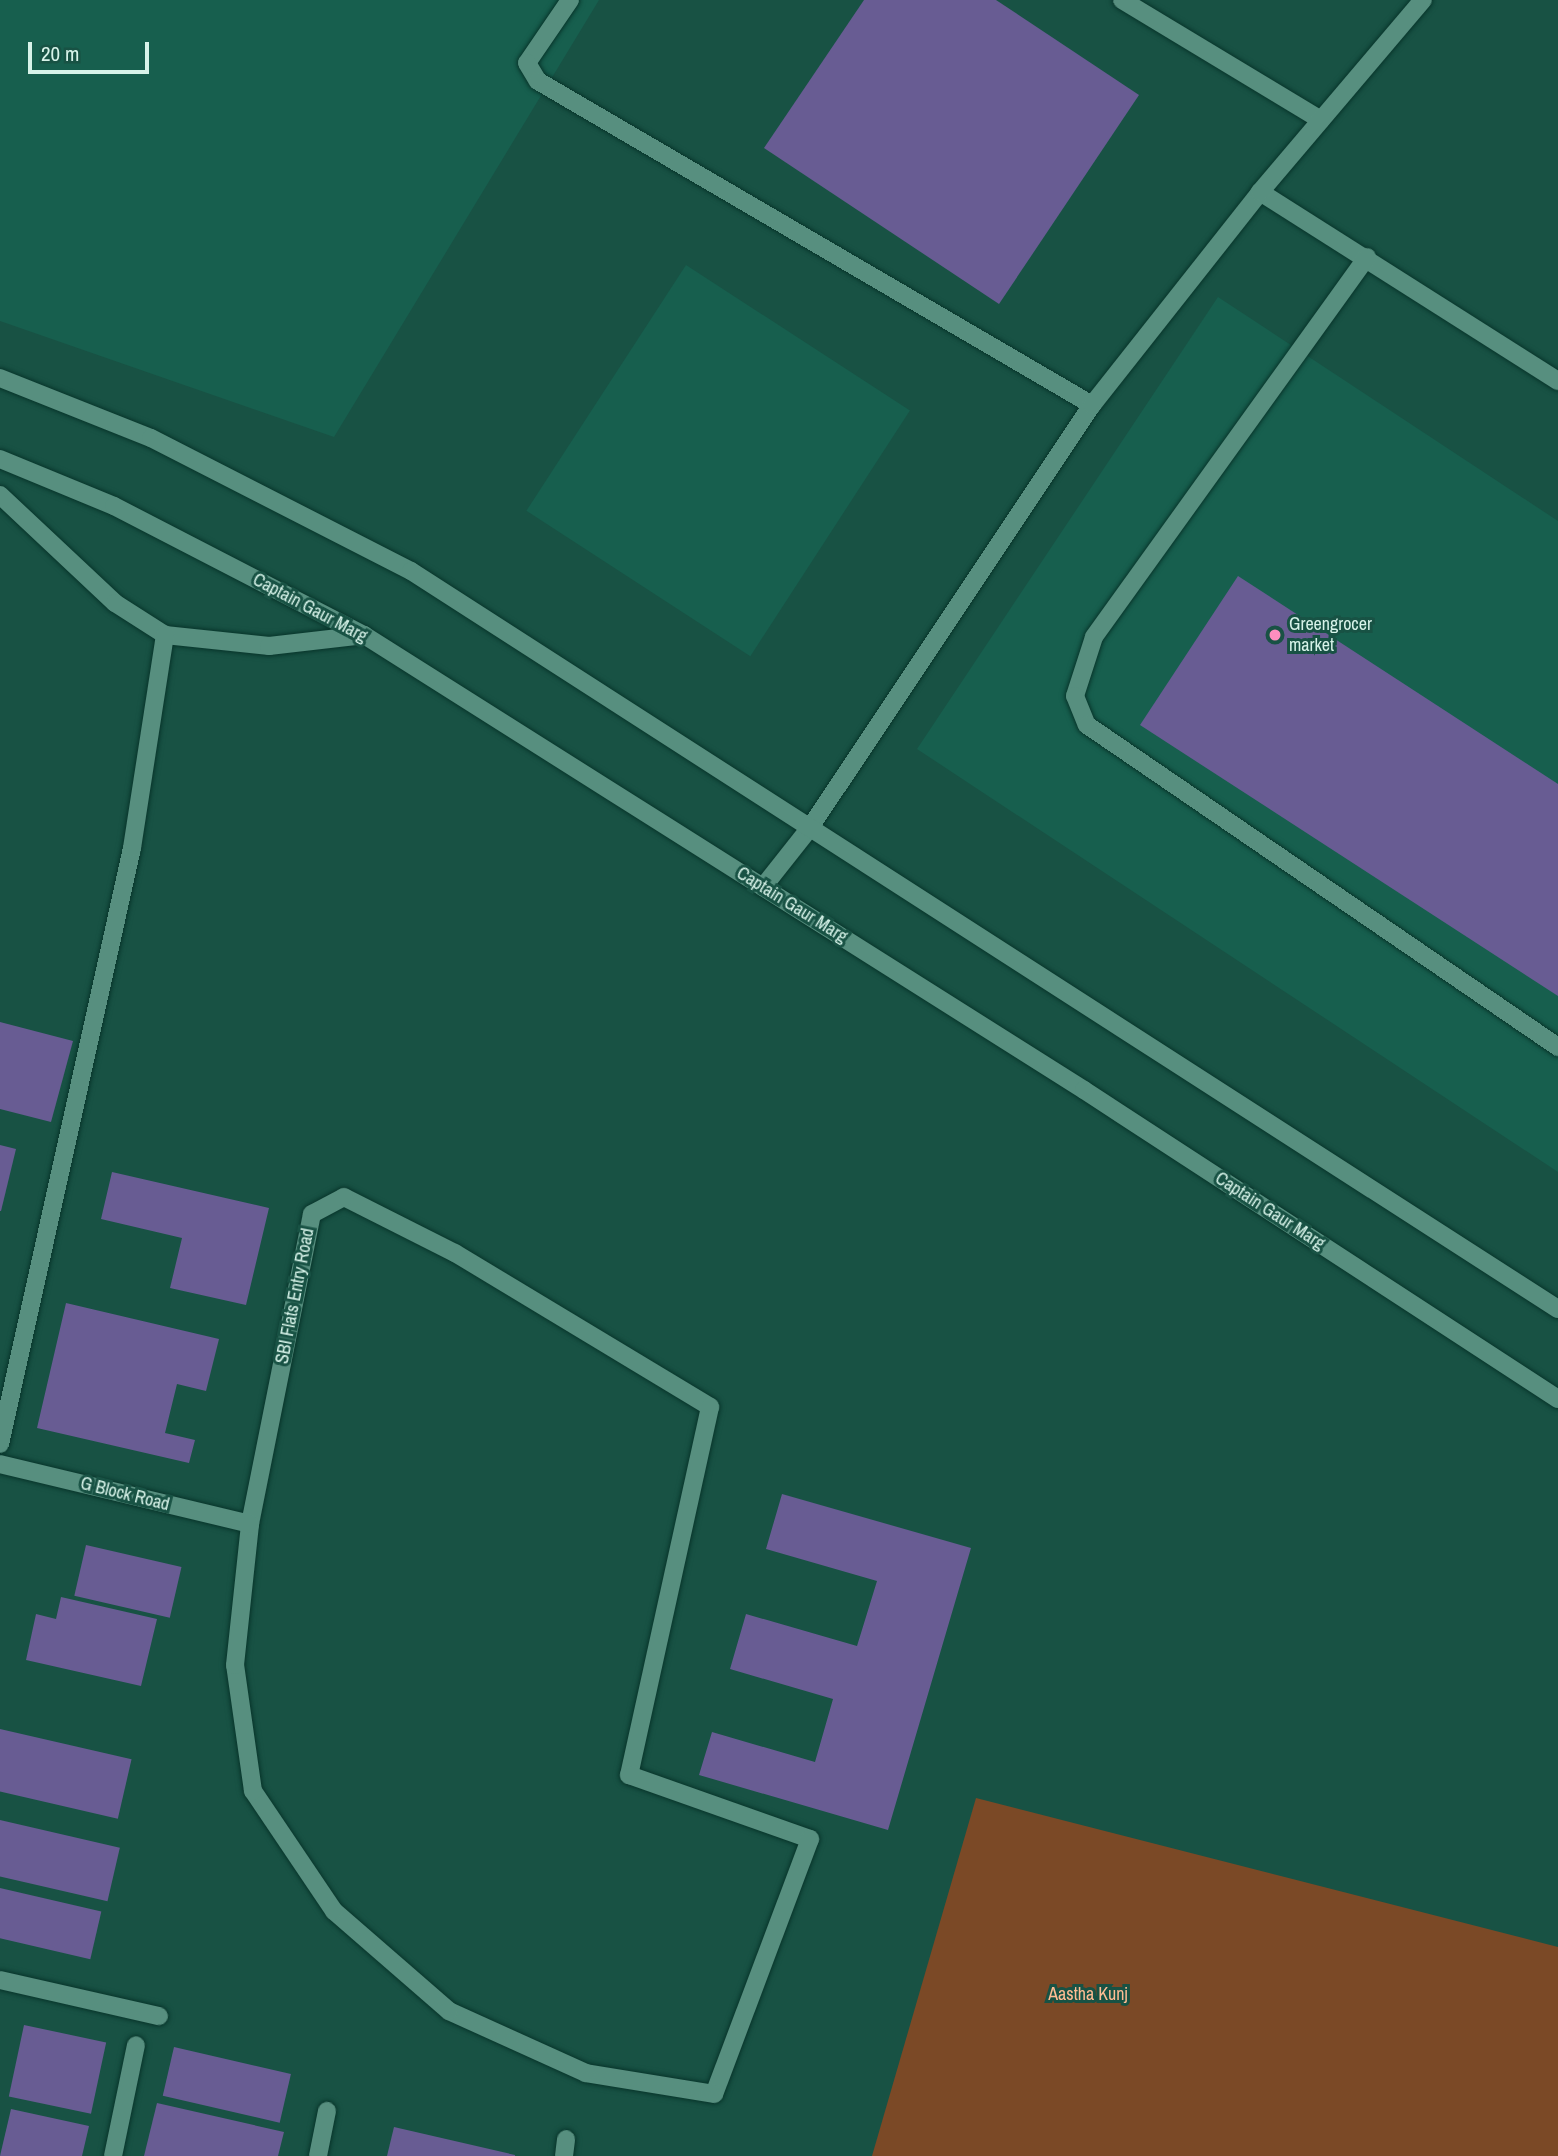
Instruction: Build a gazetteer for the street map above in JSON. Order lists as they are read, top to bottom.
{
  "streets": {
    "street": ["Captain Gaur Marg", "SBI Flats Entry Road", "G Block Road"]
  },
  "crossings": [
    ["SBI Flats Entry Road", "G Block Road"]
  ],
  "parks": ["Aastha Kunj"],
  "places": ["Greengrocer market"],
  "scale_bar": "20 m"
}
